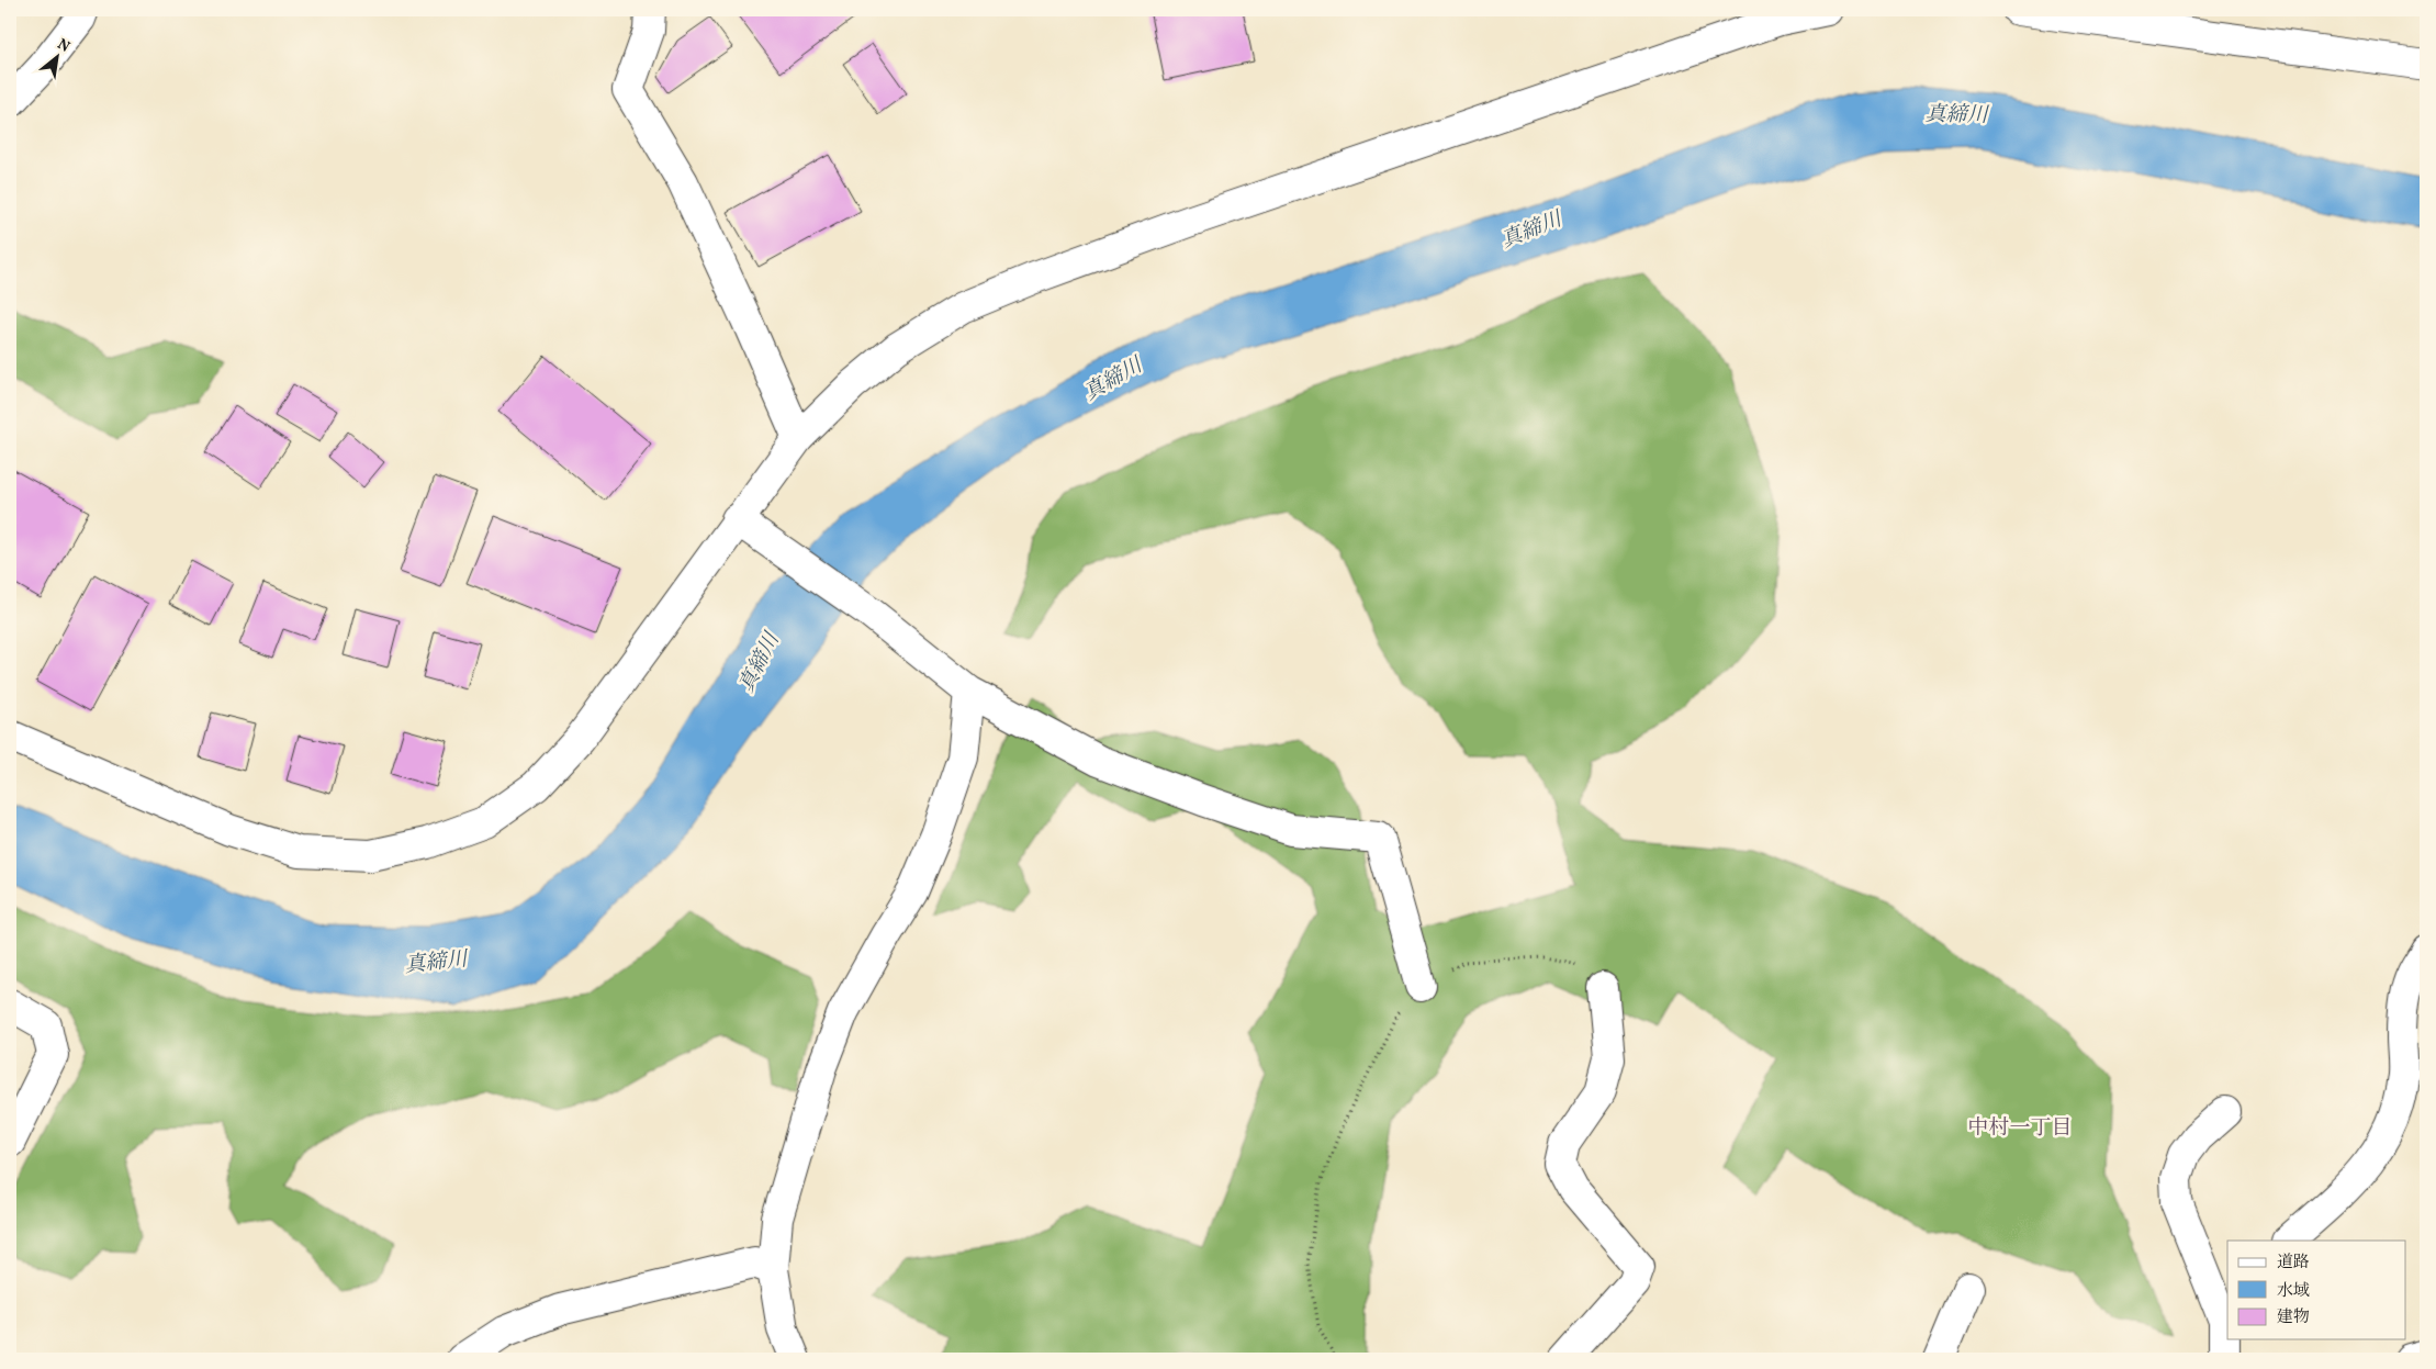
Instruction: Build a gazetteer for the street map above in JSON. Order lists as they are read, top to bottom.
{
  "districts": ["中村一丁目"],
  "water": ["真締川"],
  "legend": ["道路", "水域", "建物"],
  "north": "top right"
}
